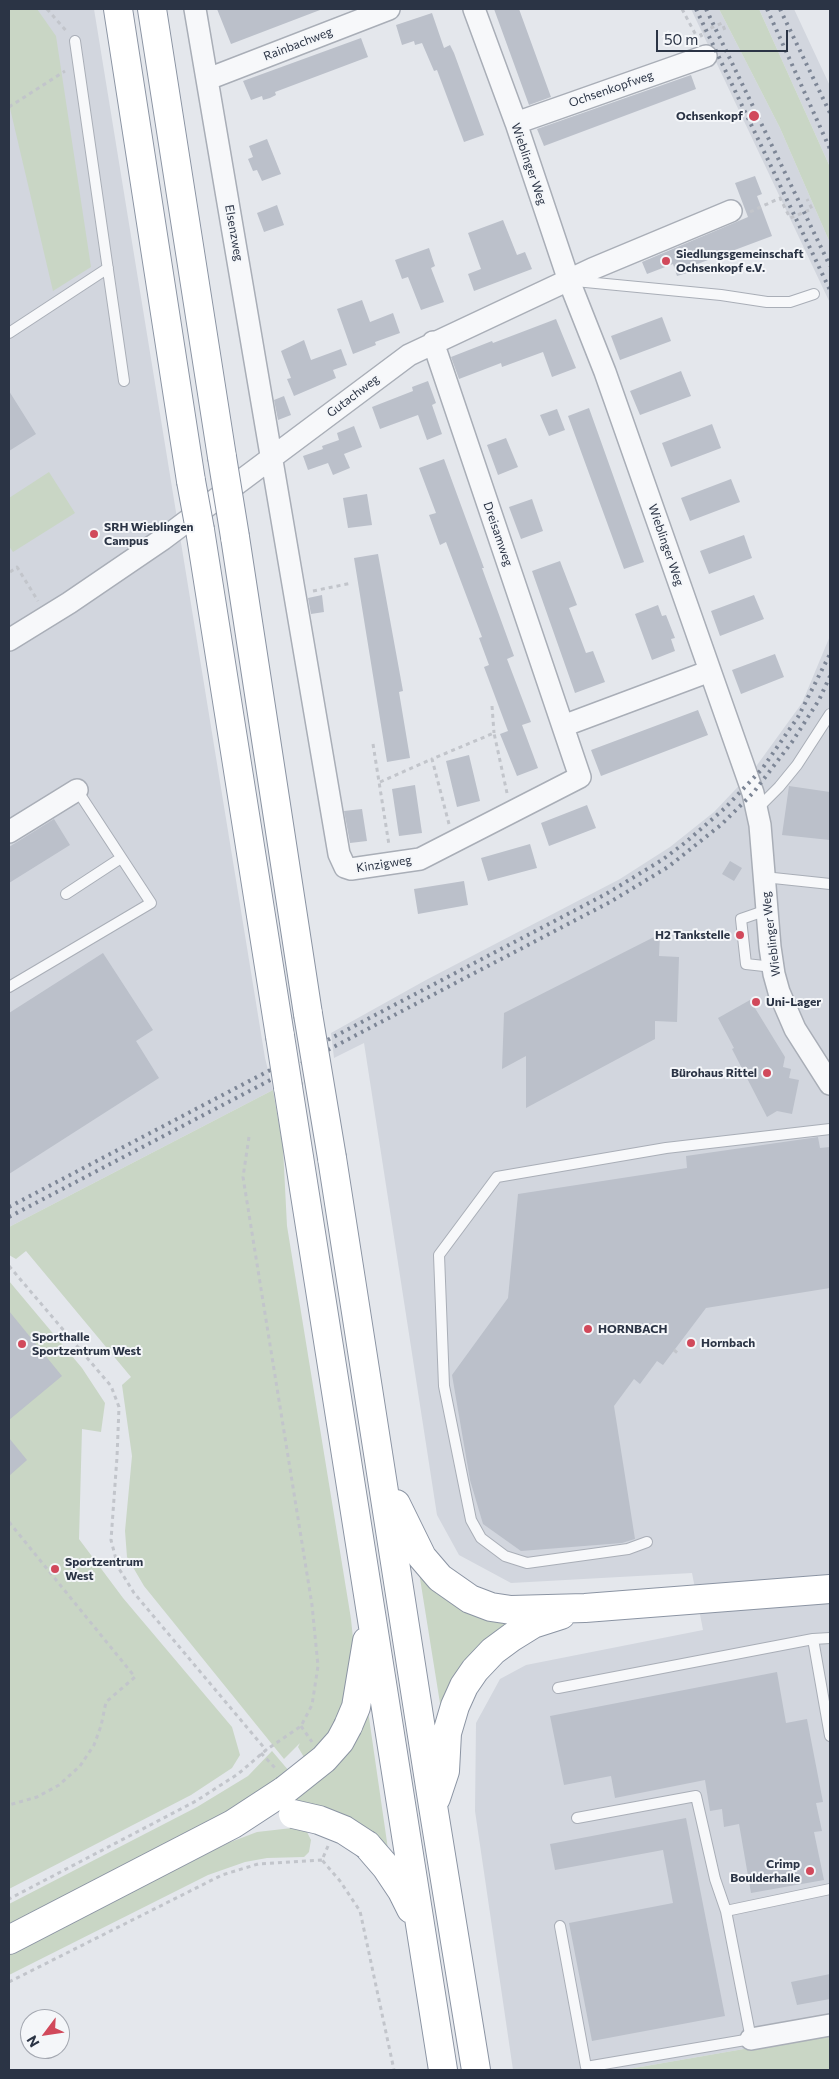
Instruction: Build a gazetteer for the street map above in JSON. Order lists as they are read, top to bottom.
{
  "streets": {
    "street": [
      "Rainbachweg",
      "Ochsenkopfweg",
      "Wieblinger Weg",
      "Elsenzweg",
      "Gutachweg",
      "Dreisamweg",
      "Kinzigweg"
    ]
  },
  "crossings": [
    ["Rainbachweg", "Elsenzweg"],
    ["Ochsenkopfweg", "Wieblinger Weg"],
    ["Wieblinger Weg", "Gutachweg"],
    ["Elsenzweg", "Gutachweg"],
    ["Elsenzweg", "Kinzigweg"],
    ["Gutachweg", "Dreisamweg"],
    ["Gutachweg", "Kinzigweg"],
    ["Dreisamweg", "Kinzigweg"]
  ],
  "places": [
    "Ochsenkopf",
    "Siedlungsgemeinschaft Ochsenkopf e.V.",
    "SRH Wieblingen Campus",
    "H2 Tankstelle",
    "Uni-Lager",
    "Bürohaus Rittel",
    "HORNBACH",
    "Hornbach",
    "Sporthalle Sportzentrum West",
    "Sportzentrum West",
    "Crimp Boulderhalle"
  ],
  "scale_bar": "50 m",
  "north": "bottom left"
}
